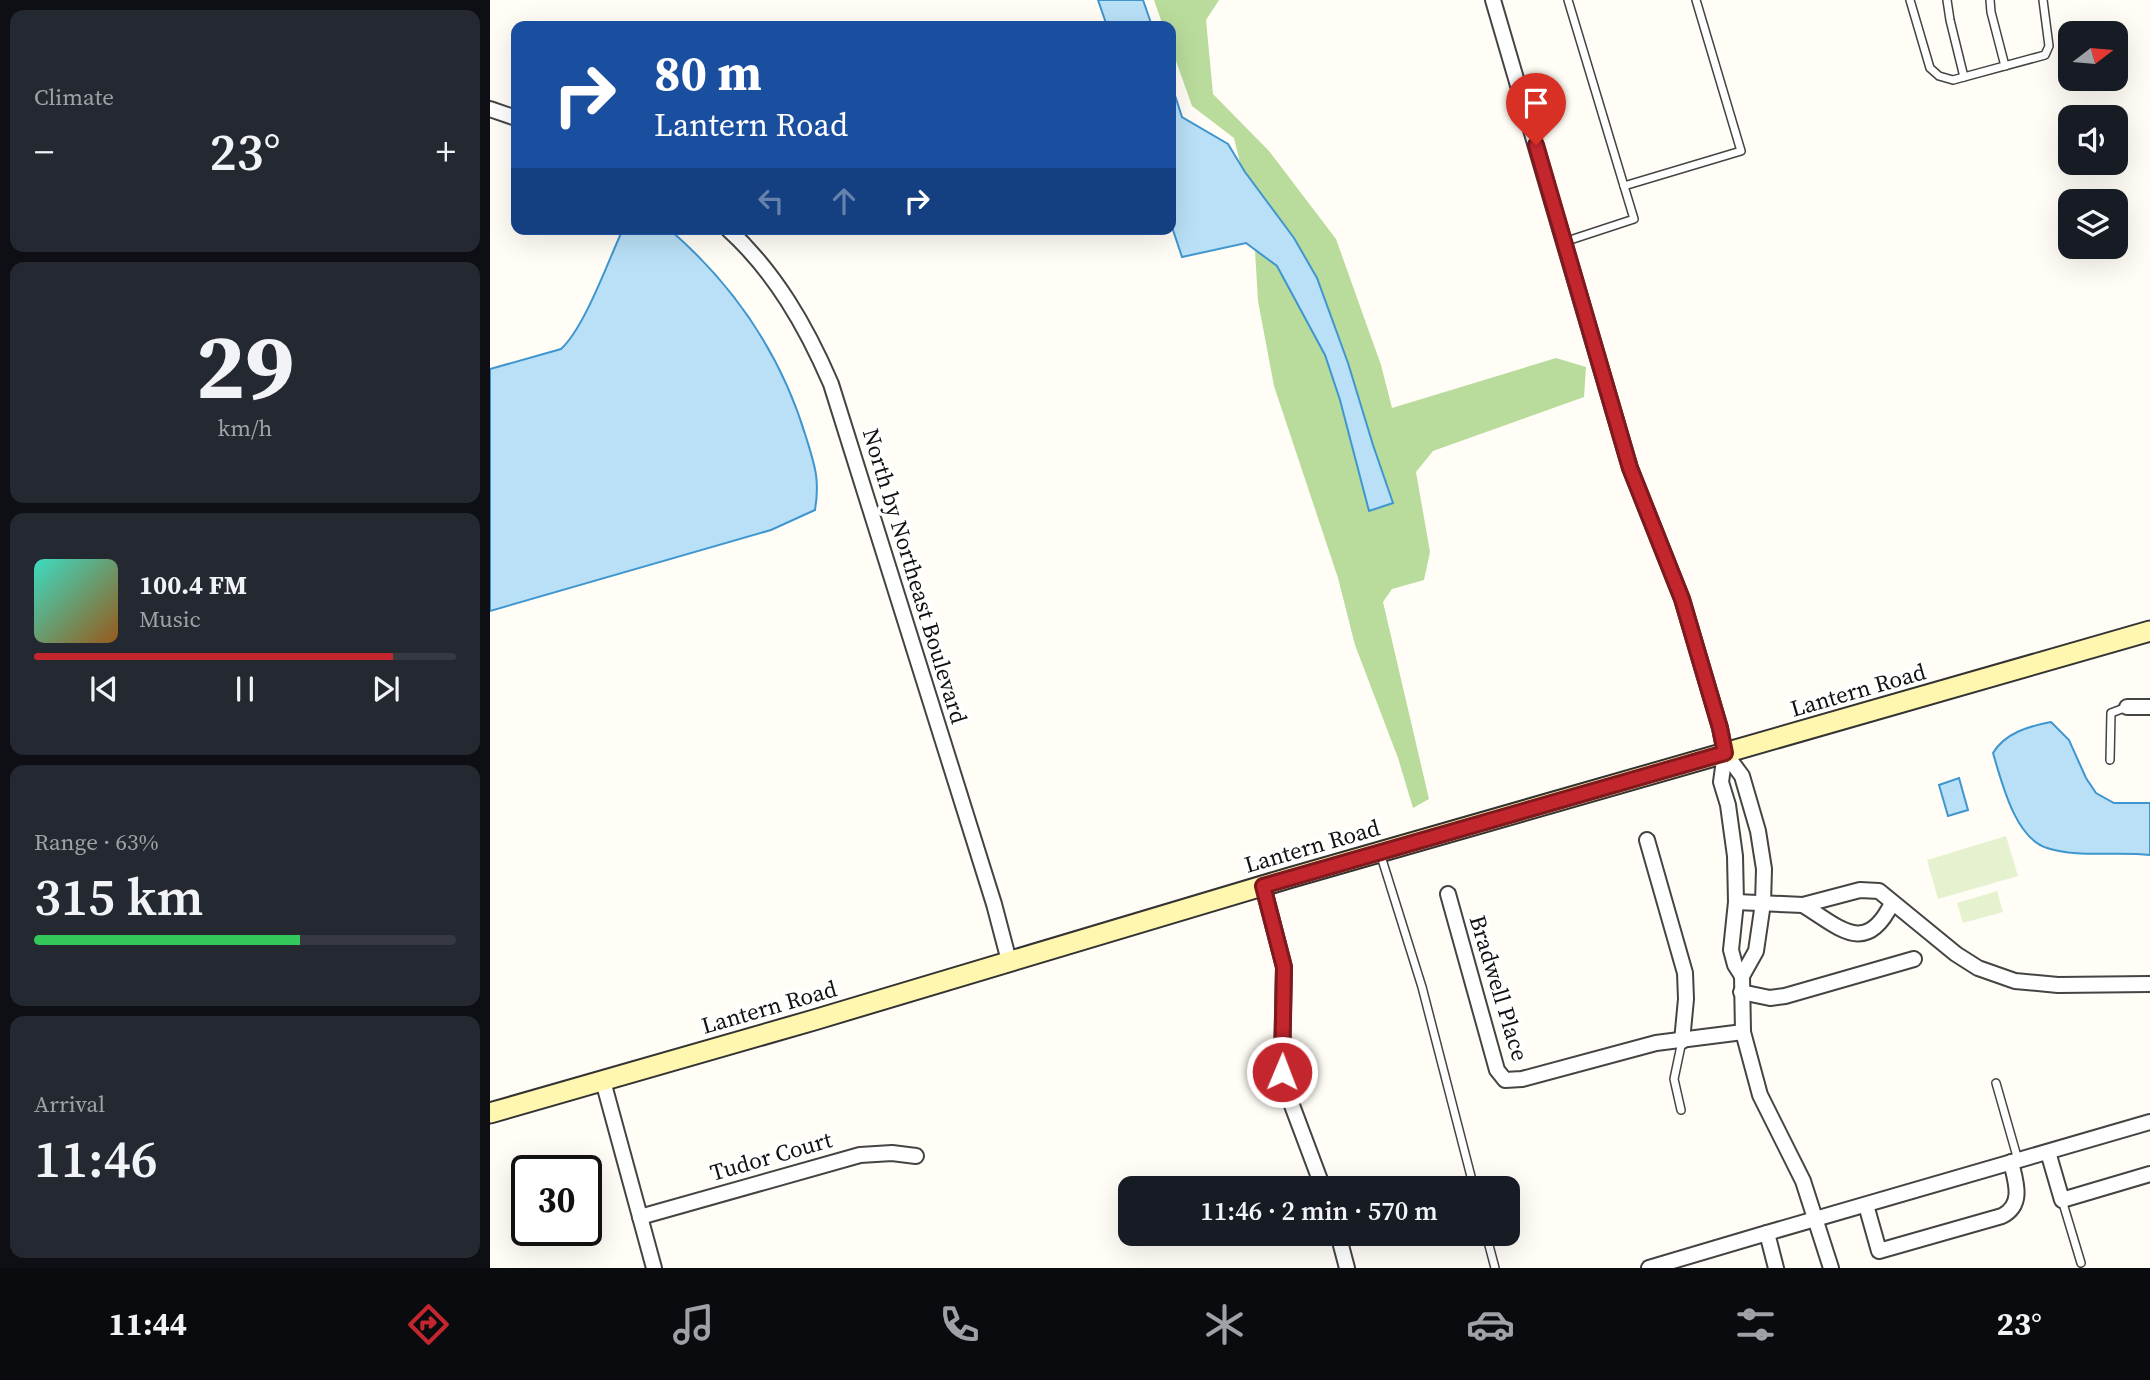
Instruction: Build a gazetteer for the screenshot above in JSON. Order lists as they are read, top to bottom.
{
  "streets": {
    "street": [
      "North by Northeast Boulevard",
      "Lantern Road",
      "Bradwell Place",
      "Tudor Court"
    ]
  },
  "crossings": [
    ["North by Northeast Boulevard", "Lantern Road"]
  ],
  "north": "right",
  "page": {
    "tile": [
      "Climate",
      ["29", "km/h"],
      ["Range · 63%", "315 km"],
      ["Arrival", "11:46"]
    ],
    "turn": ["80 m", "Lantern Road"],
    "heat": ["−", "23°", "+"],
    "song": ["100.4 FM", "Music"],
    "limit": "30",
    "trip": "11:46 · 2 min · 570 m",
    "tabs": ["11:44", "23°"]
  }
}
